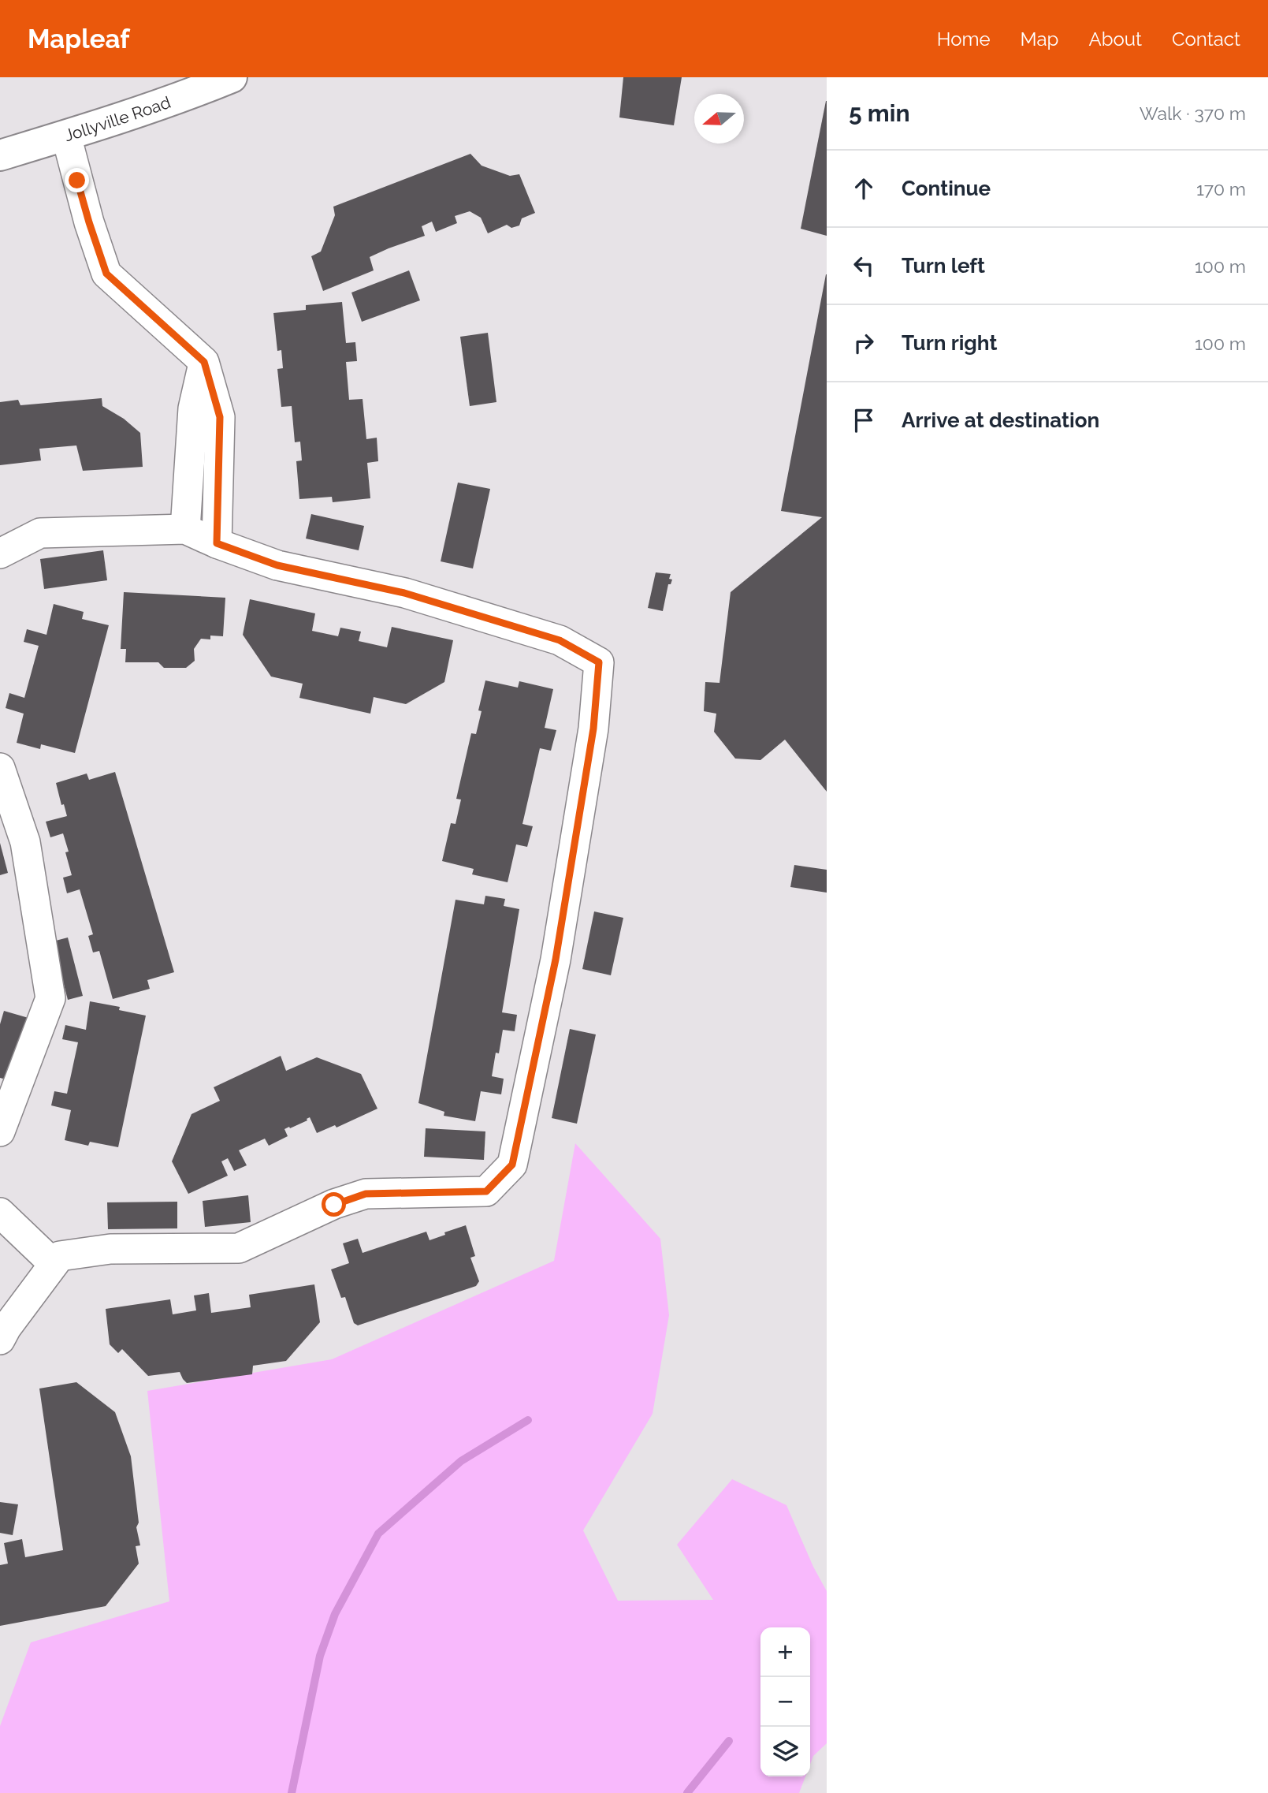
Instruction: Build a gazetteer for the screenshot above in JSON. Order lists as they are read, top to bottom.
{
  "streets": {
    "street": ["Jollyville Road"]
  },
  "north": "left",
  "page": {
    "header": "Mapleaf",
    "nav": [
      "Home",
      "Map",
      "About",
      "Contact"
    ],
    "heading": ["5 min", "Walk · 370 m"],
    "list": [
      ["Continue", "170 m"],
      ["Turn left", "100 m"],
      ["Turn right", "100 m"],
      "Arrive at destination"
    ],
    "map_buttons": ["+", "−"]
  }
}
